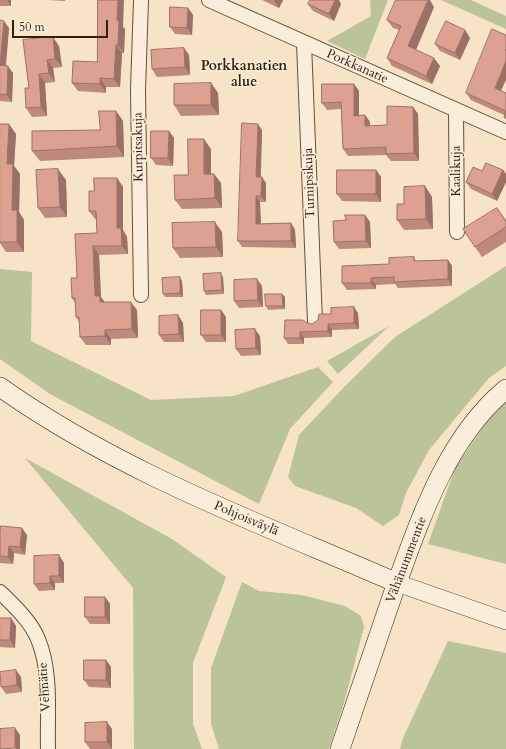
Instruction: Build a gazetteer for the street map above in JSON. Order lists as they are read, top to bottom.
{
  "streets": {
    "main road": ["Pohjoisväylä", "Vähänummentie"],
    "street": [
      "Porkkanatie",
      "Kurpitsakuja",
      "Kaalikuja",
      "Turnipsikuja",
      "Vehnätie"
    ]
  },
  "crossings": [
    ["Porkkanatie", "Kaalikuja"],
    ["Porkkanatie", "Turnipsikuja"],
    ["Pohjoisväylä", "Vähänummentie"]
  ],
  "districts": ["Porkkanatien alue"],
  "scale_bar": "50 m"
}
